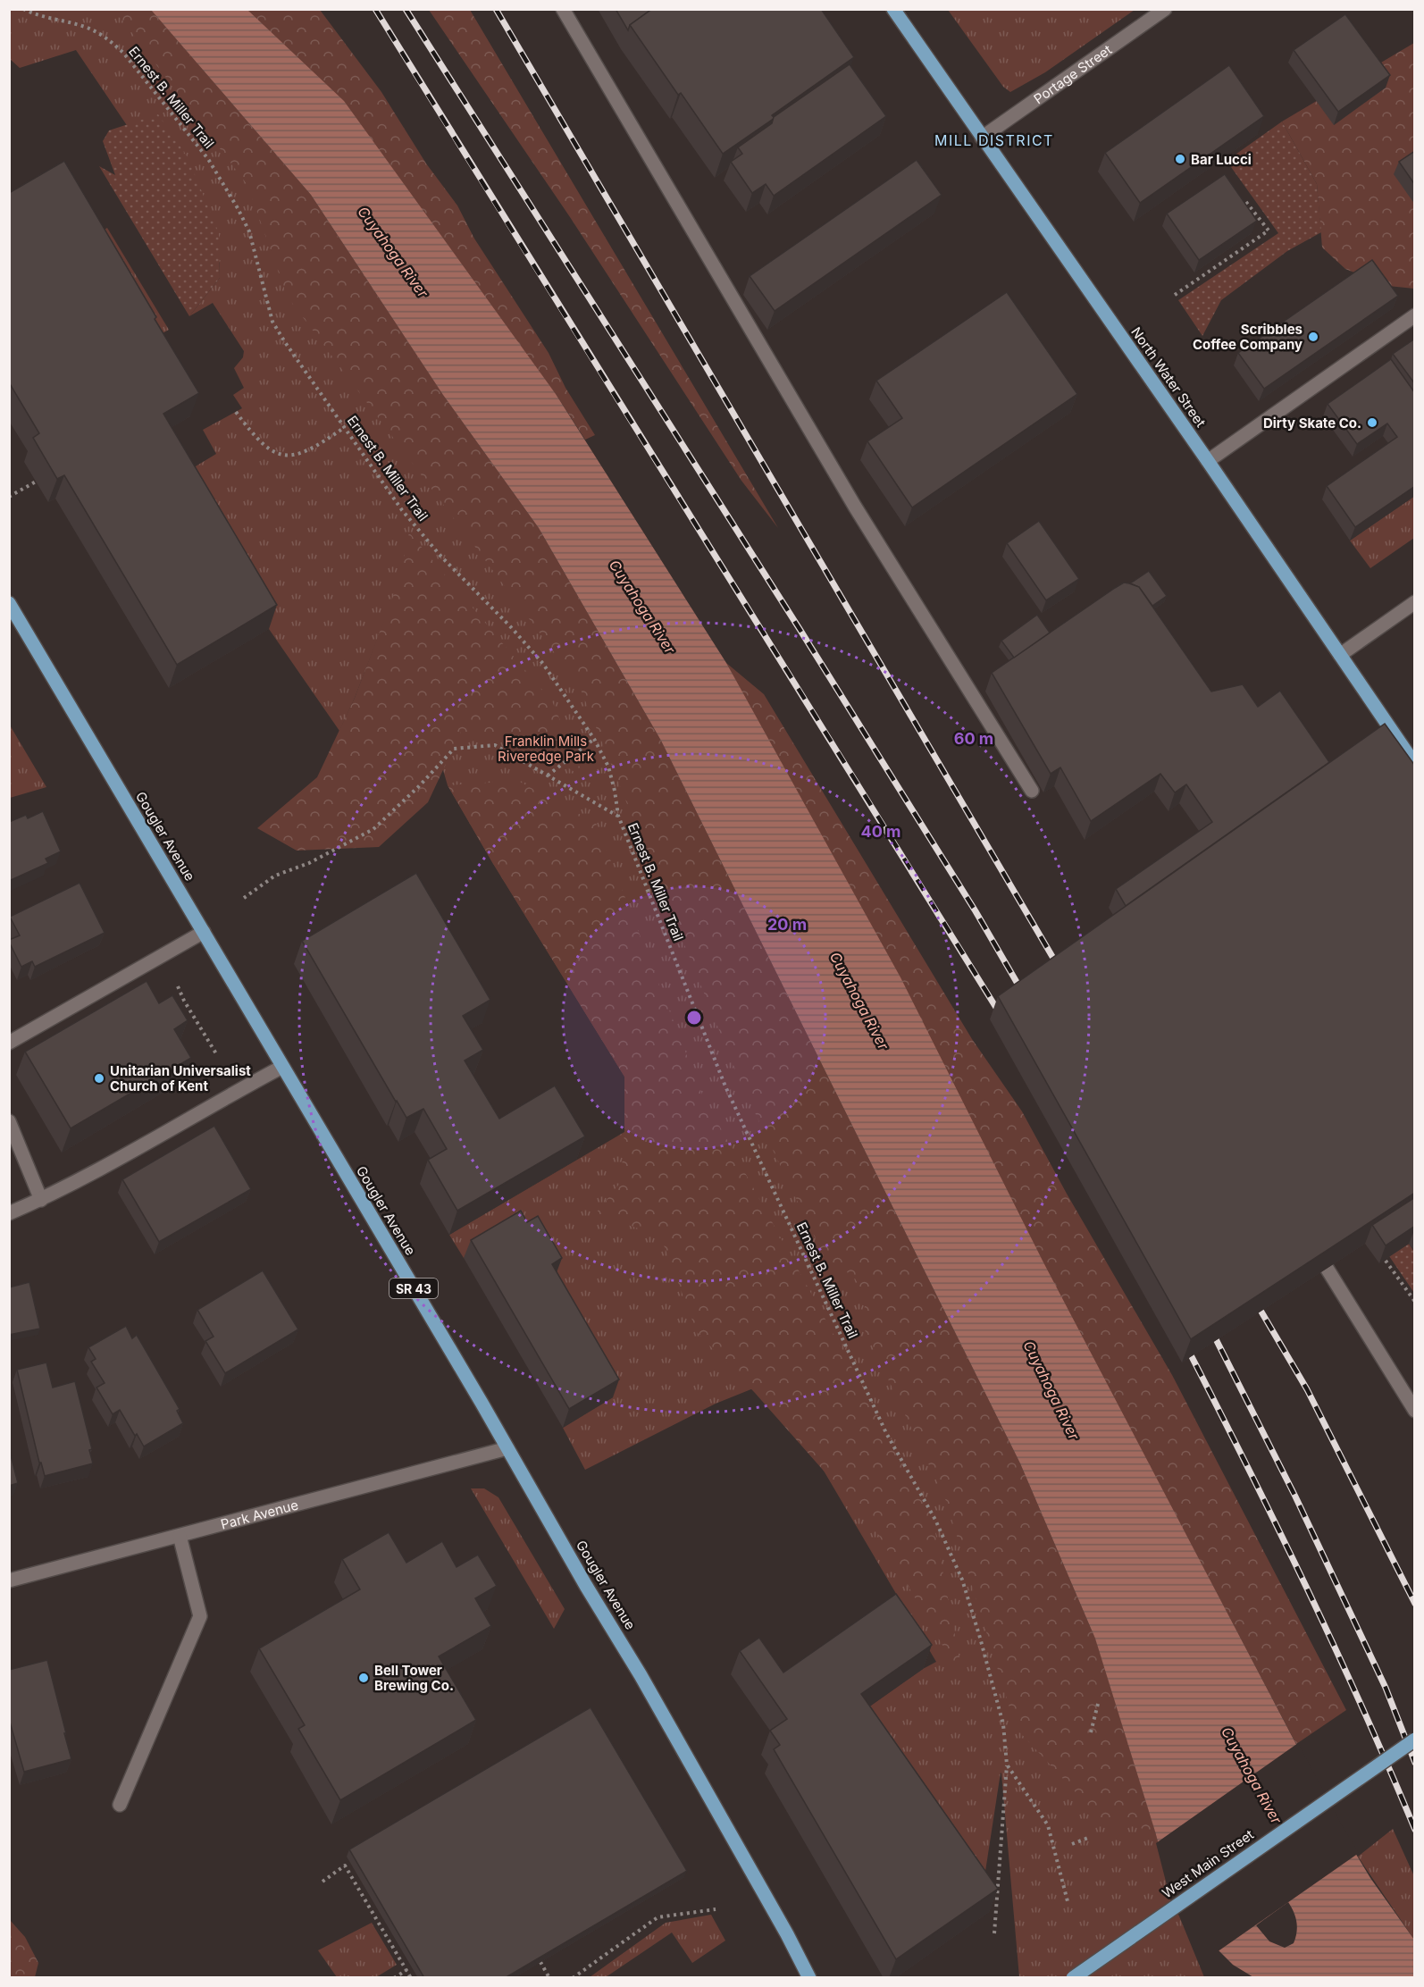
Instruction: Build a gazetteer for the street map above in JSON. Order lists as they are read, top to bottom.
{
  "streets": {
    "main road": [
      "North Water Street",
      "Gougler Avenue",
      "SR 43",
      "West Main Street"
    ],
    "street": ["Portage Street", "Park Avenue"],
    "path": ["Ernest B. Miller Trail"]
  },
  "crossings": [
    ["Portage Street", "North Water Street"],
    ["Gougler Avenue", "Park Avenue"]
  ],
  "districts": ["MILL DISTRICT"],
  "water": ["Cuyahoga River"],
  "parks": ["Franklin Mills Riveredge Park"],
  "places": [
    "Bar Lucci",
    "Scribbles Coffee Company",
    "Dirty Skate Co.",
    "Unitarian Universalist Church of Kent",
    "Bell Tower Brewing Co."
  ],
  "rings": ["60 m", "40 m", "20 m"]
}
